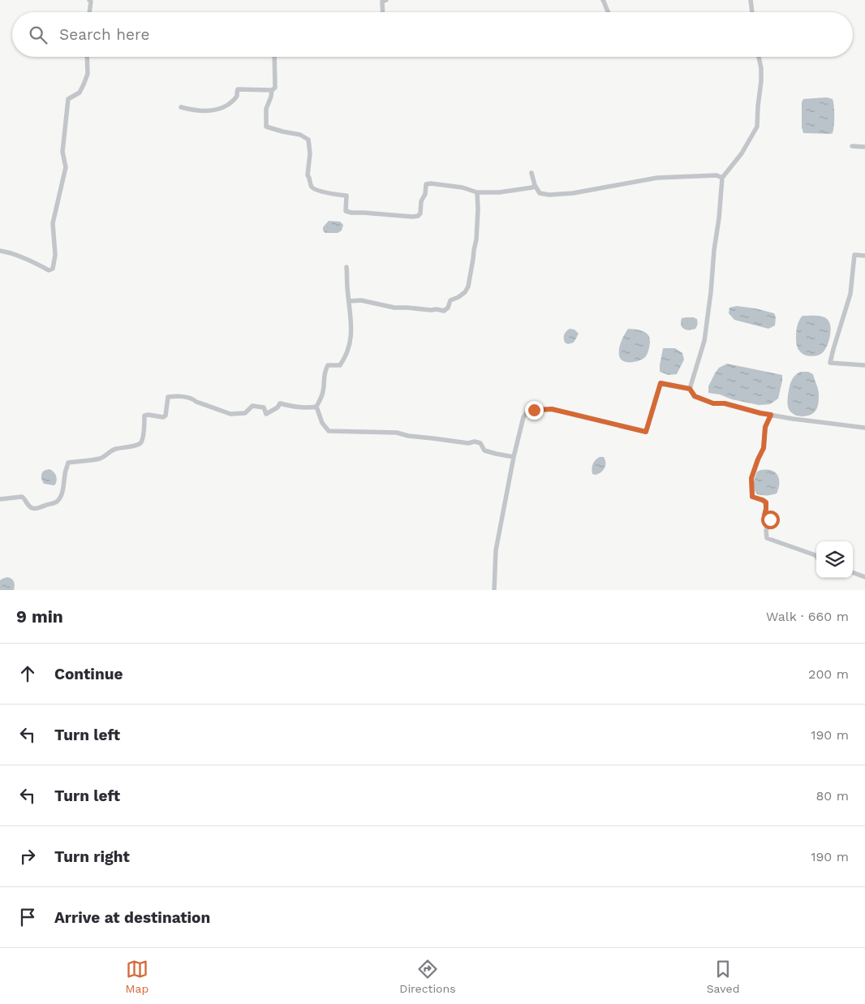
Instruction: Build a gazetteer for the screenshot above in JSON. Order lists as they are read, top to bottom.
{
  "page": {
    "search": "Search here",
    "heading": ["9 min", "Walk · 660 m"],
    "list": [
      ["Continue", "200 m"],
      ["Turn left", "190 m"],
      ["Turn left", "80 m"],
      ["Turn right", "190 m"],
      "Arrive at destination"
    ],
    "nav": ["Map", "Directions", "Saved"]
  }
}
